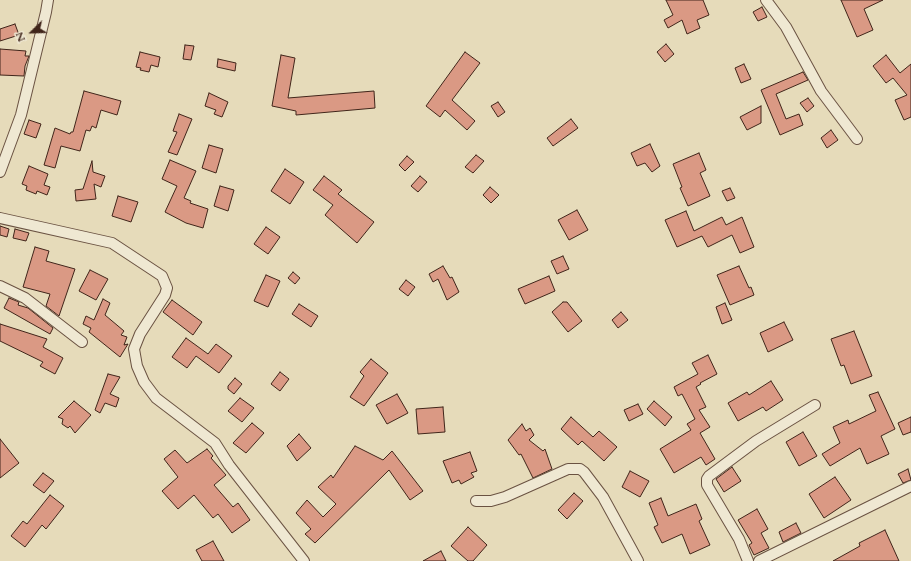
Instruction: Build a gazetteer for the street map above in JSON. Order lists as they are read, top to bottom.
{
  "north": "bottom left"
}
